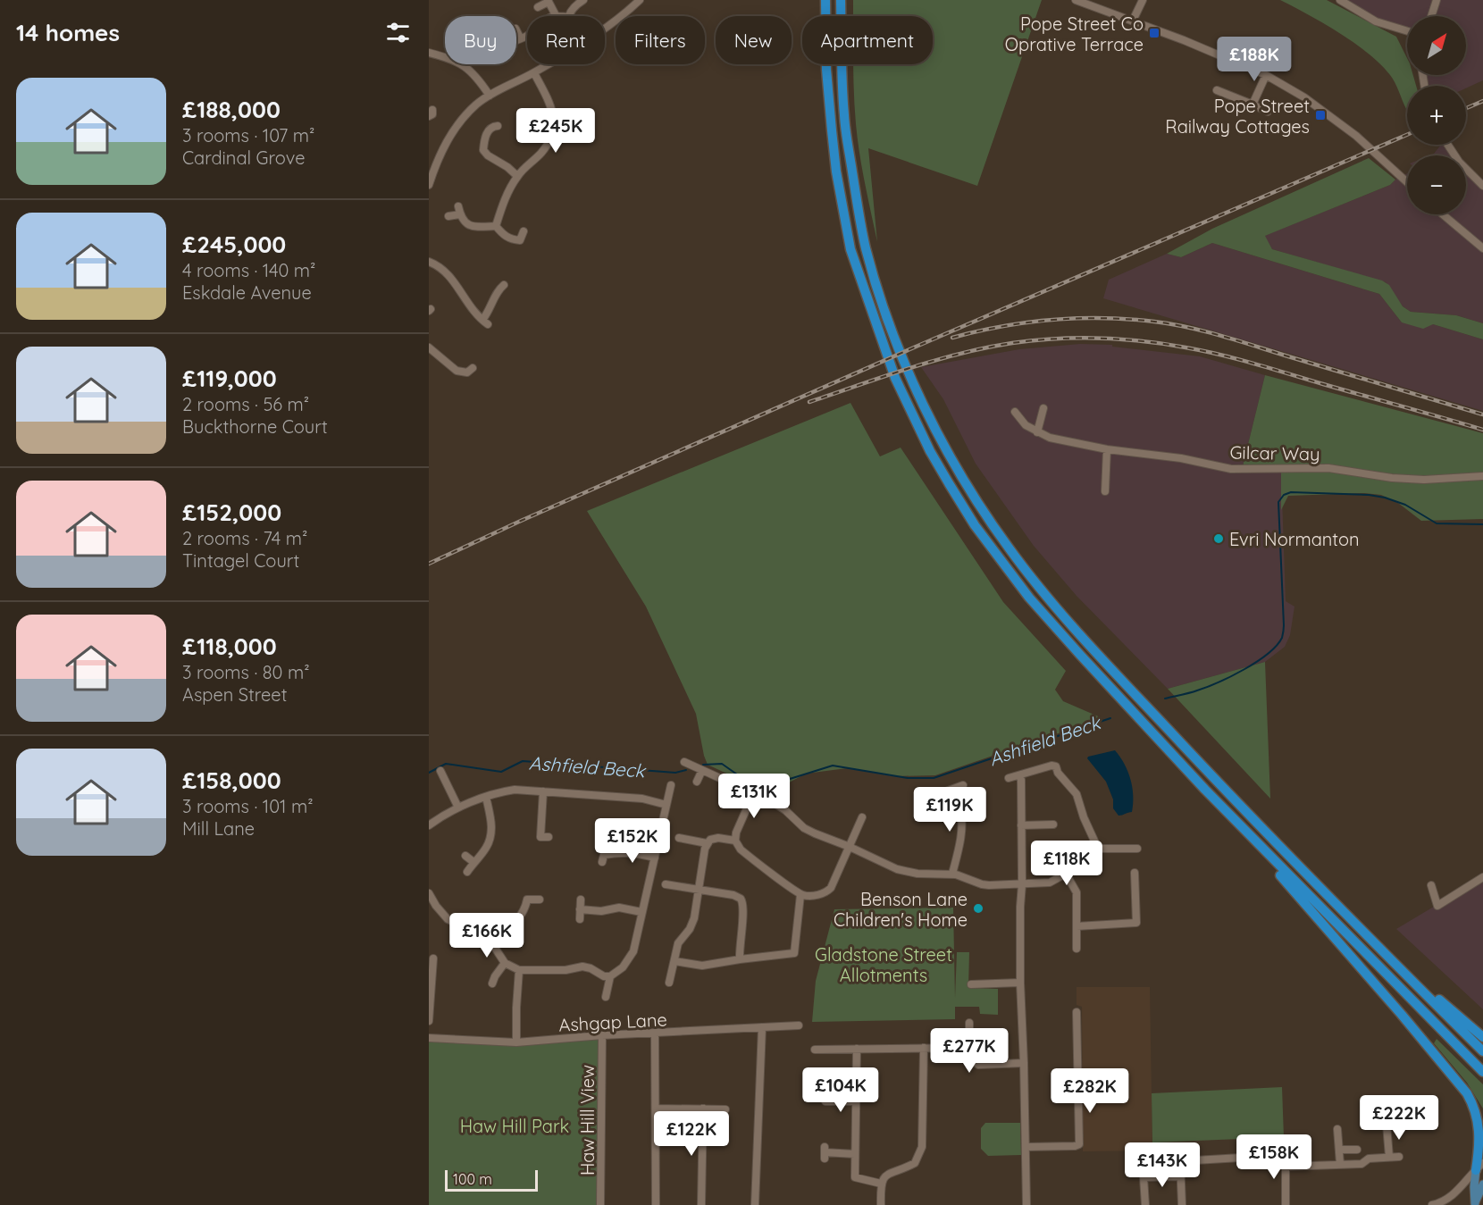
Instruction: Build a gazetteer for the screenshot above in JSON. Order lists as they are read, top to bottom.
{
  "streets": {
    "street": ["Gilcar Way", "Ashgap Lane", "Haw Hill View"]
  },
  "crossings": [
    ["Ashgap Lane", "Haw Hill View"]
  ],
  "water": ["Ashfield Beck"],
  "parks": ["Gladstone Street Allotments", "Haw Hill Park"],
  "places": {
    "transit": ["Pope Street Co Oprative Terrace", "Pope Street Railway Cottages"],
    "other": ["Evri Normanton", "Benson Lane Children's Home"]
  },
  "scale_bar": "100 m",
  "north": "top right",
  "page": {
    "heading": "14 homes",
    "map_buttons": ["+", "−"],
    "chip": [
      "Buy",
      "Rent",
      "Filters",
      "New",
      "Apartment"
    ],
    "price": [
      "£188K",
      "£245K",
      "£131K",
      "£119K",
      "£152K",
      "£118K",
      "£166K",
      "£277K",
      "£104K",
      "£282K",
      "£222K",
      "£122K",
      "£158K",
      "£143K"
    ],
    "list": [
      {
        "name": "£188,000",
        "note": "3 rooms · 107 m² · Cardinal Grove"
      },
      {
        "name": "£245,000",
        "note": "4 rooms · 140 m² · Eskdale Avenue"
      },
      {
        "name": "£119,000",
        "note": "2 rooms · 56 m² · Buckthorne Court"
      },
      {
        "name": "£152,000",
        "note": "2 rooms · 74 m² · Tintagel Court"
      },
      {
        "name": "£118,000",
        "note": "3 rooms · 80 m² · Aspen Street"
      },
      {
        "name": "£158,000",
        "note": "3 rooms · 101 m² · Mill Lane"
      }
    ],
    "scale": "100 m"
  }
}
